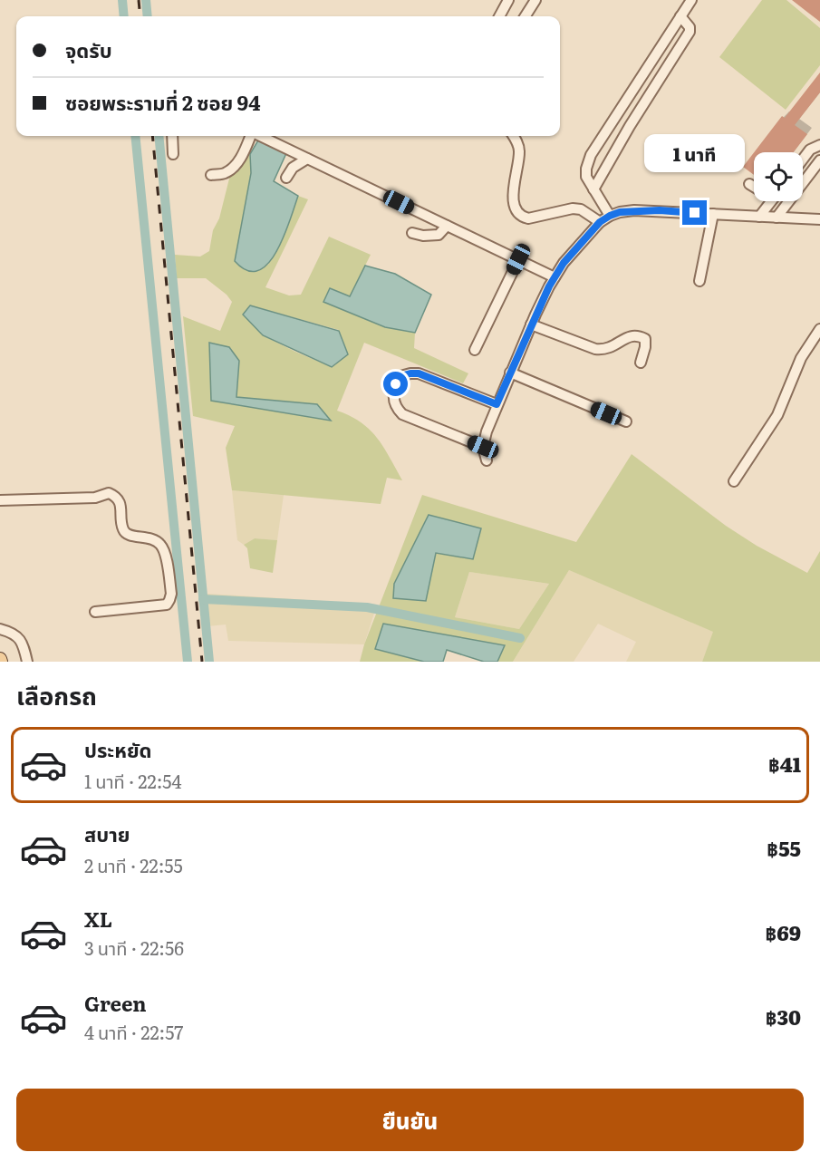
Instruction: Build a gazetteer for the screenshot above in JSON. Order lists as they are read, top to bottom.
{
  "page": {
    "banner": ["จุดรับ", "ซอยพระรามที่ 2 ซอย 94"],
    "bubble": "1 นาที",
    "heading": "เลือกรถ",
    "list": [
      {
        "name": "ประหยัด",
        "note": "1 นาที · 22:54",
        "value": "฿41"
      },
      {
        "name": "สบาย",
        "note": "2 นาที · 22:55",
        "value": "฿55"
      },
      {
        "name": "XL",
        "note": "3 นาที · 22:56",
        "value": "฿69"
      },
      {
        "name": "Green",
        "note": "4 นาที · 22:57",
        "value": "฿30"
      }
    ],
    "buttons": "ยืนยัน"
  }
}
